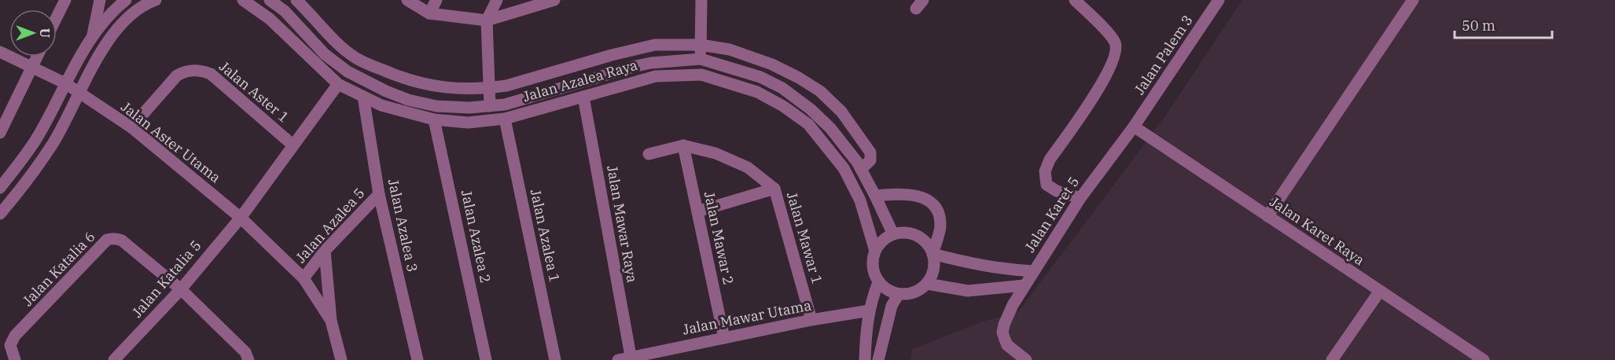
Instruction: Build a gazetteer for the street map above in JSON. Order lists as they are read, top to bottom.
{
  "streets": {
    "street": [
      "Jalan Palem 3",
      "Jalan Azalea Raya",
      "Jalan Aster 1",
      "Jalan Aster Utama",
      "Jalan Karet 5",
      "Jalan Mawar Raya",
      "Jalan Azalea 5",
      "Jalan Azalea 3",
      "Jalan Karet Raya",
      "Jalan Azalea 1",
      "Jalan Azalea 2",
      "Jalan Mawar 2",
      "Jalan Mawar 1",
      "Jalan Katalia 6",
      "Jalan Katalia 5",
      "Jalan Mawar Utama"
    ]
  },
  "crossings": [
    ["Jalan Palem 3", "Jalan Karet 5"],
    ["Jalan Palem 3", "Jalan Karet Raya"],
    ["Jalan Azalea Raya", "Jalan Mawar Raya"],
    ["Jalan Azalea Raya", "Jalan Azalea 3"],
    ["Jalan Azalea Raya", "Jalan Azalea 1"],
    ["Jalan Azalea Raya", "Jalan Azalea 2"],
    ["Jalan Azalea Raya", "Jalan Katalia 5"],
    ["Jalan Aster 1", "Jalan Aster Utama"],
    ["Jalan Aster 1", "Jalan Katalia 5"],
    ["Jalan Aster Utama", "Jalan Azalea 5"],
    ["Jalan Aster Utama", "Jalan Katalia 5"],
    ["Jalan Karet 5", "Jalan Karet Raya"],
    ["Jalan Mawar Raya", "Jalan Mawar Utama"],
    ["Jalan Azalea 5", "Jalan Azalea 3"],
    ["Jalan Mawar 2", "Jalan Mawar 1"],
    ["Jalan Mawar 2", "Jalan Mawar Utama"],
    ["Jalan Mawar 1", "Jalan Mawar Utama"],
    ["Jalan Katalia 6", "Jalan Katalia 5"]
  ],
  "scale_bar": "50 m",
  "north": "right"
}
